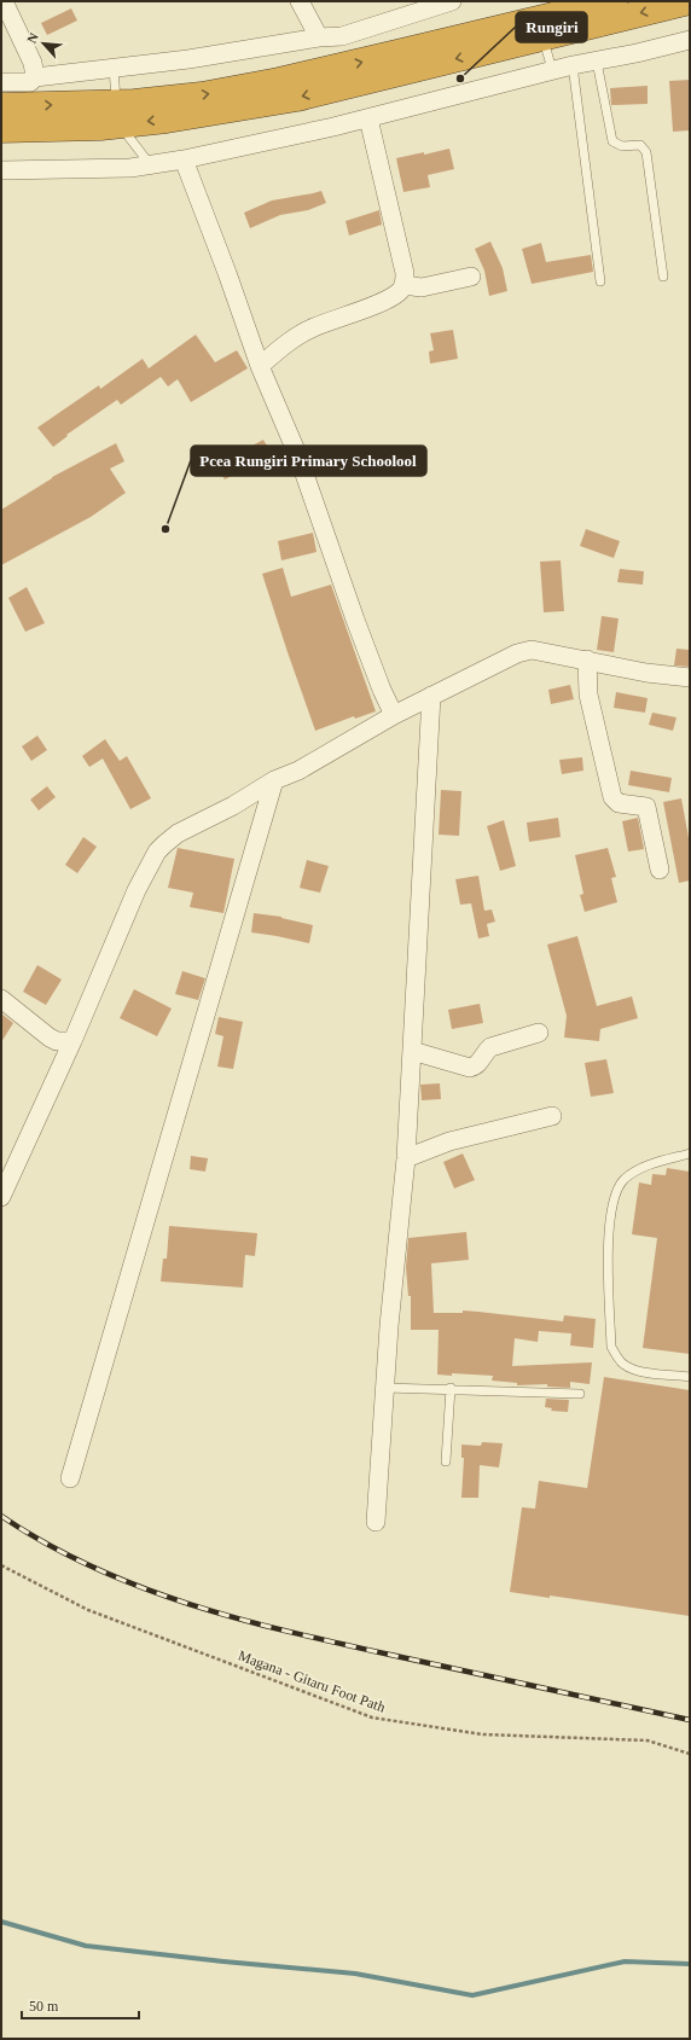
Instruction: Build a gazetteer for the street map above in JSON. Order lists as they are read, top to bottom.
{
  "streets": {
    "path": ["Magana - Gitaru Foot Path"]
  },
  "places": ["Rungiri", "Pcea Rungiri Primary Schoolool"],
  "scale_bar": "50 m",
  "north": "top left"
}
